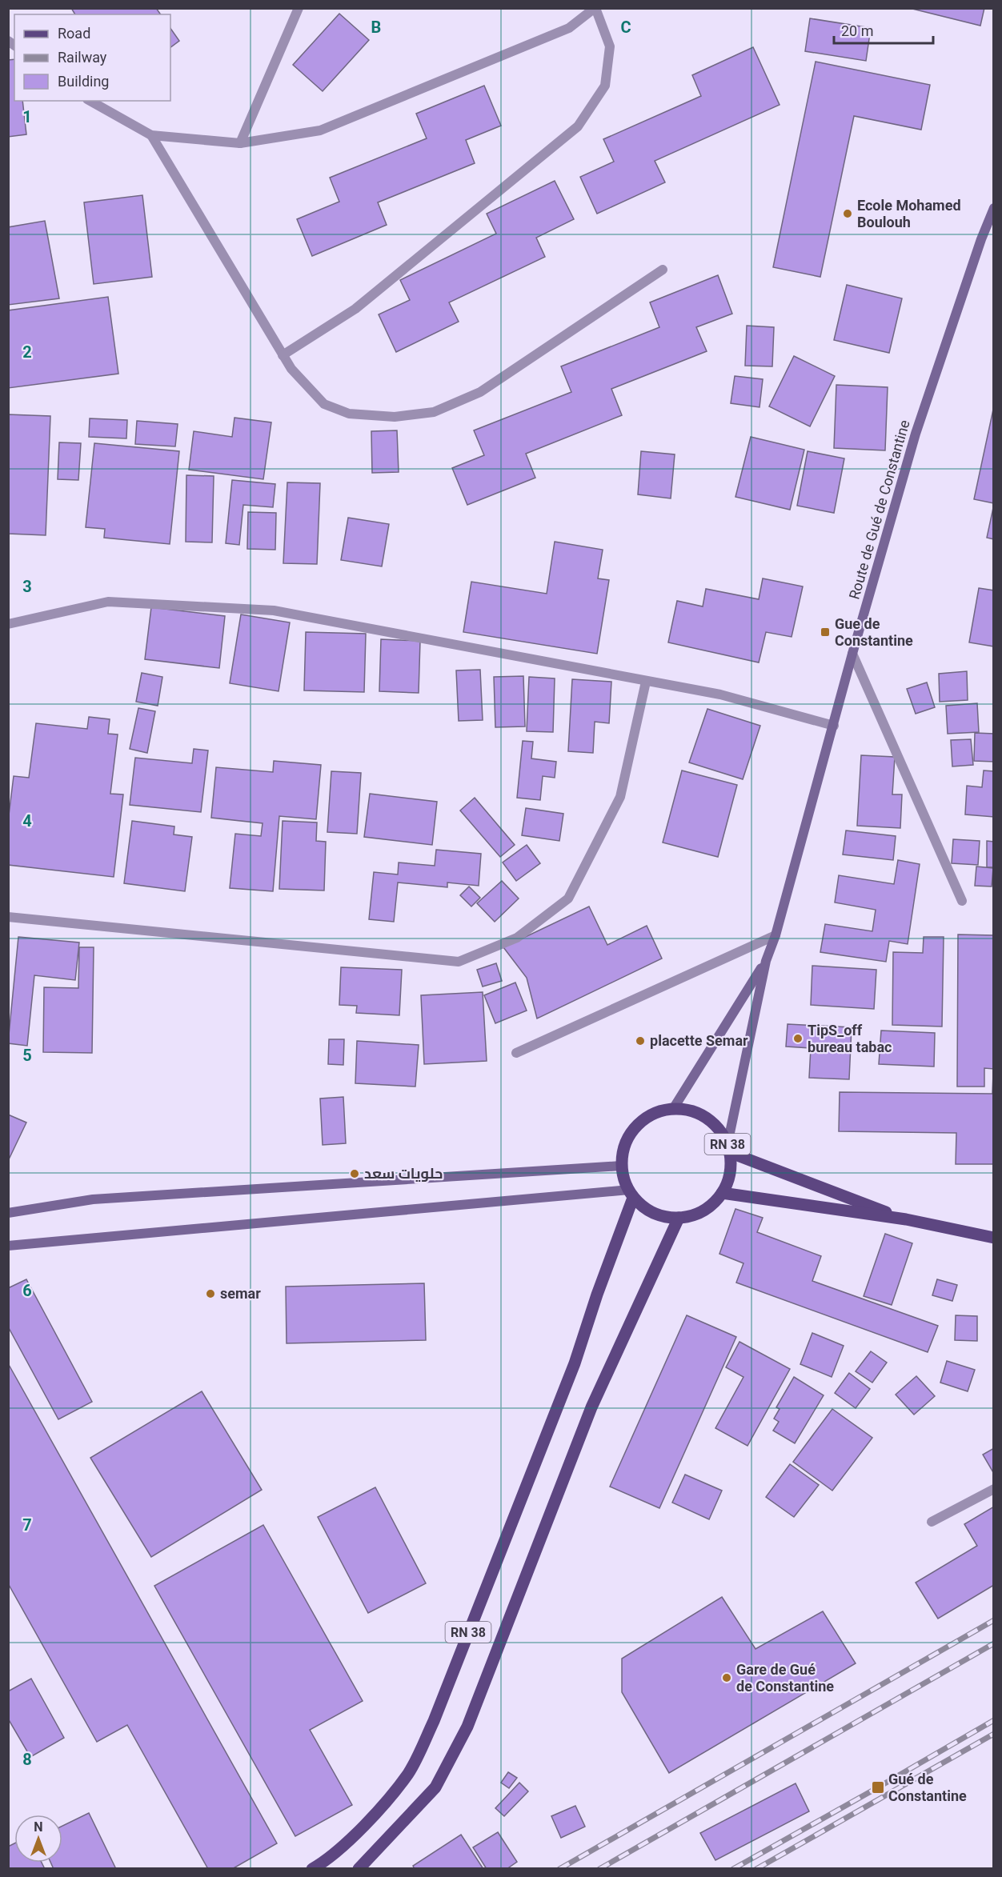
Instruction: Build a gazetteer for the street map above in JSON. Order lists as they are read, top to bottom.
{
  "streets": {
    "main road": ["Route de Gué de Constantine", "RN 38"]
  },
  "crossings": [
    ["Route de Gué de Constantine", "RN 38"]
  ],
  "places": {
    "other": [
      "Ecole Mohamed Boulouh",
      "TipS_off bureau tabac",
      "placette Semar",
      "حلويات سعد",
      "semar",
      "Gare de Gué de Constantine"
    ],
    "transit": ["Gue de Constantine", "Gué de Constantine"]
  },
  "legend": ["Road", "Railway", "Building"],
  "scale_bar": "20 m",
  "north": "top",
  "grid": {
    "columns": ["B", "C"],
    "rows": [
      "1",
      "2",
      "3",
      "4",
      "5",
      "6",
      "7",
      "8"
    ]
  }
}
